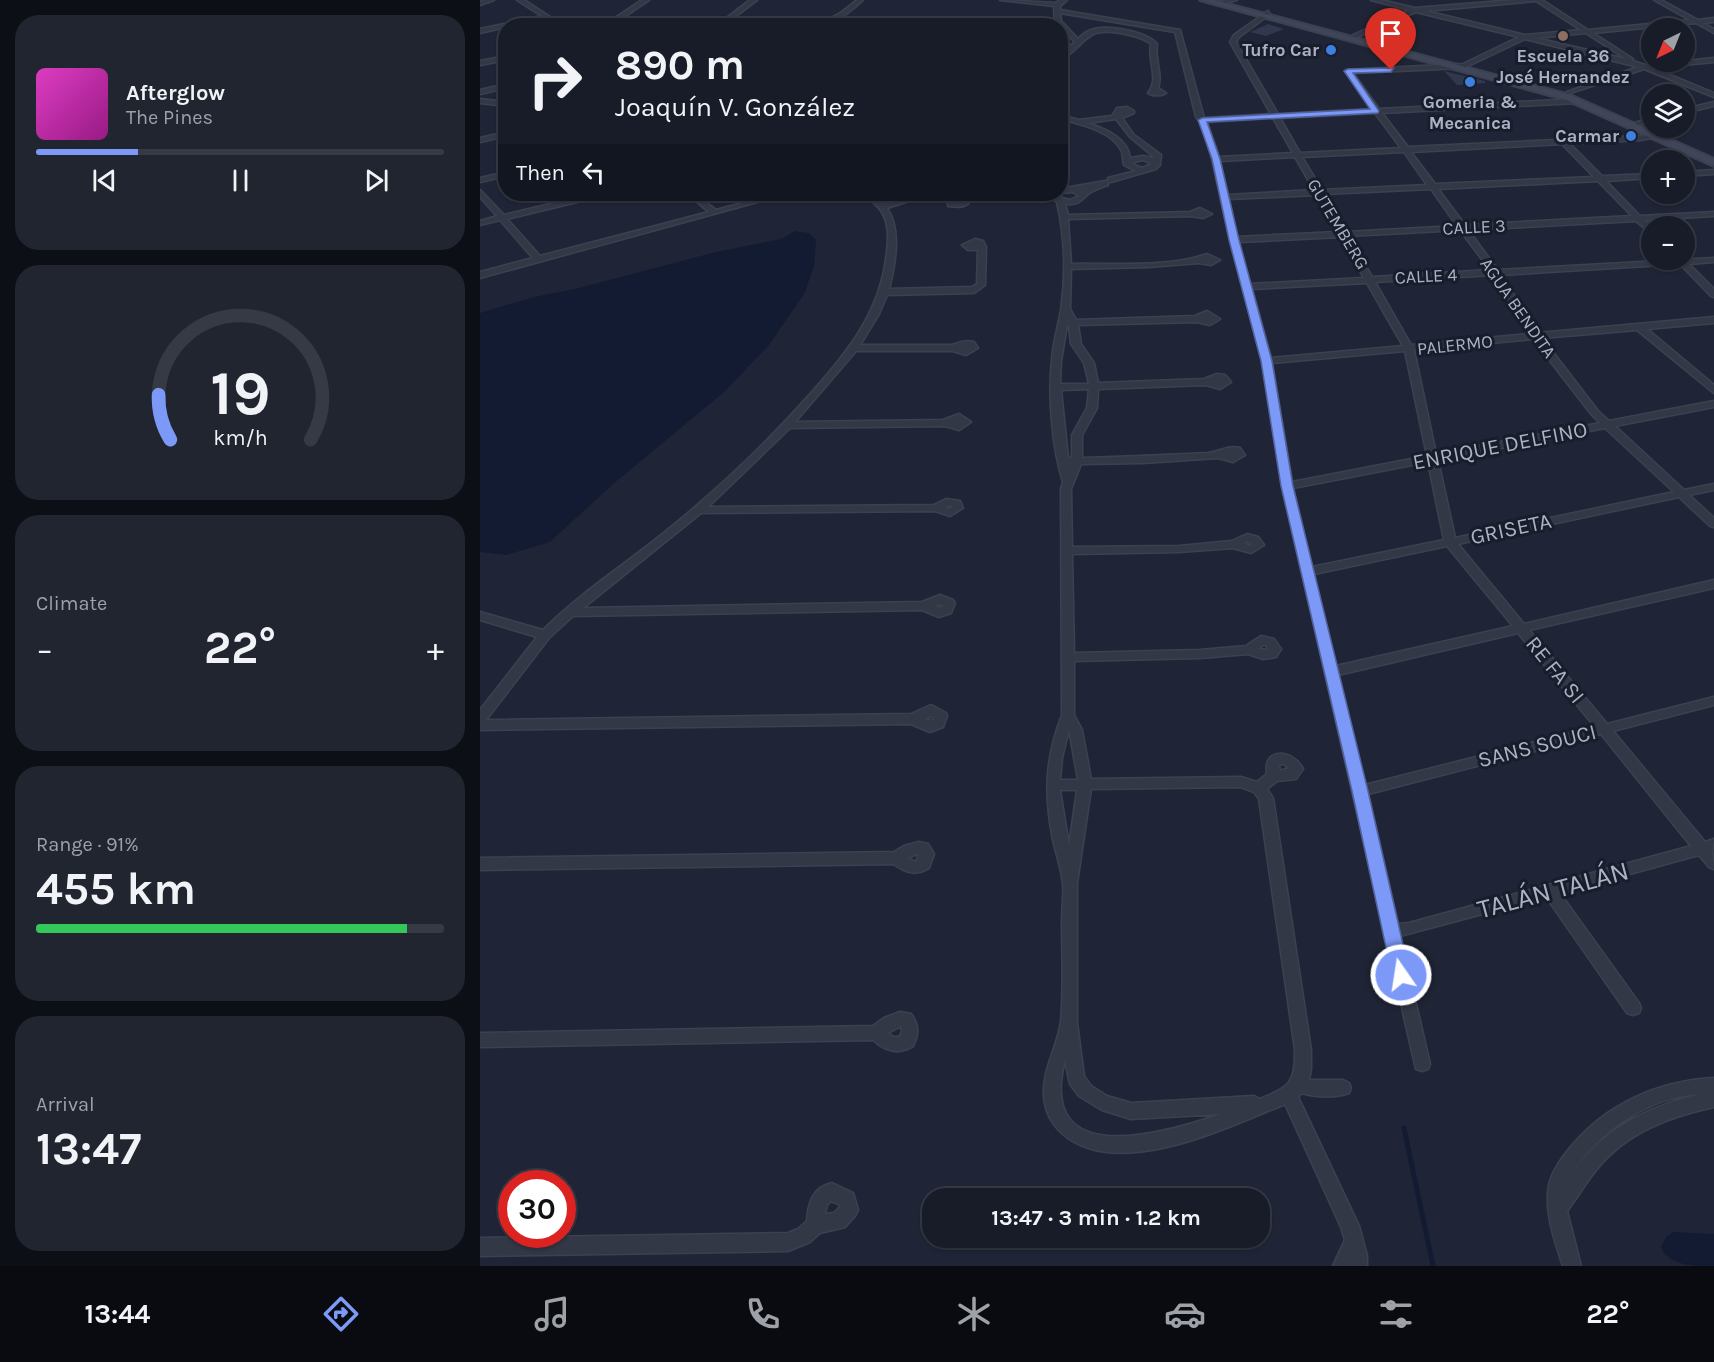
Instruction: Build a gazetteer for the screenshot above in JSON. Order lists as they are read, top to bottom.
{
  "streets": {
    "street": [
      "GUTEMBERG",
      "CALLE 3",
      "CALLE 4",
      "AGUA BENDITA",
      "PALERMO",
      "ENRIQUE DELFINO",
      "GRISETA",
      "RE FA SI",
      "SANS SOUCI",
      "TALÁN TALÁN"
    ]
  },
  "crossings": [
    ["GUTEMBERG", "CALLE 3"],
    ["GUTEMBERG", "CALLE 4"],
    ["GUTEMBERG", "PALERMO"],
    ["GUTEMBERG", "ENRIQUE DELFINO"],
    ["GUTEMBERG", "RE FA SI"],
    ["CALLE 3", "AGUA BENDITA"],
    ["CALLE 4", "AGUA BENDITA"],
    ["AGUA BENDITA", "PALERMO"],
    ["AGUA BENDITA", "ENRIQUE DELFINO"],
    ["AGUA BENDITA", "GRISETA"],
    ["ENRIQUE DELFINO", "RE FA SI"],
    ["GRISETA", "RE FA SI"],
    ["RE FA SI", "SANS SOUCI"],
    ["RE FA SI", "TALÁN TALÁN"]
  ],
  "places": [
    "Escuela 36 José Hernandez",
    "Tufro Car",
    "Gomeria & Mecanica",
    "Carmar"
  ],
  "north": "bottom left",
  "page": {
    "map_buttons": ["+", "−"],
    "turn": ["890 m", "Joaquín V. González"],
    "song": ["Afterglow", "The Pines"],
    "then": "Then",
    "tile": [
      "Climate",
      ["Range · 91%", "455 km"],
      ["Arrival", "13:47"]
    ],
    "heat": ["−", "22°", "+"],
    "limit": "30",
    "trip": "13:47 · 3 min · 1.2 km",
    "tabs": ["13:44", "22°"],
    "gauge": ["19", "km/h"]
  }
}
